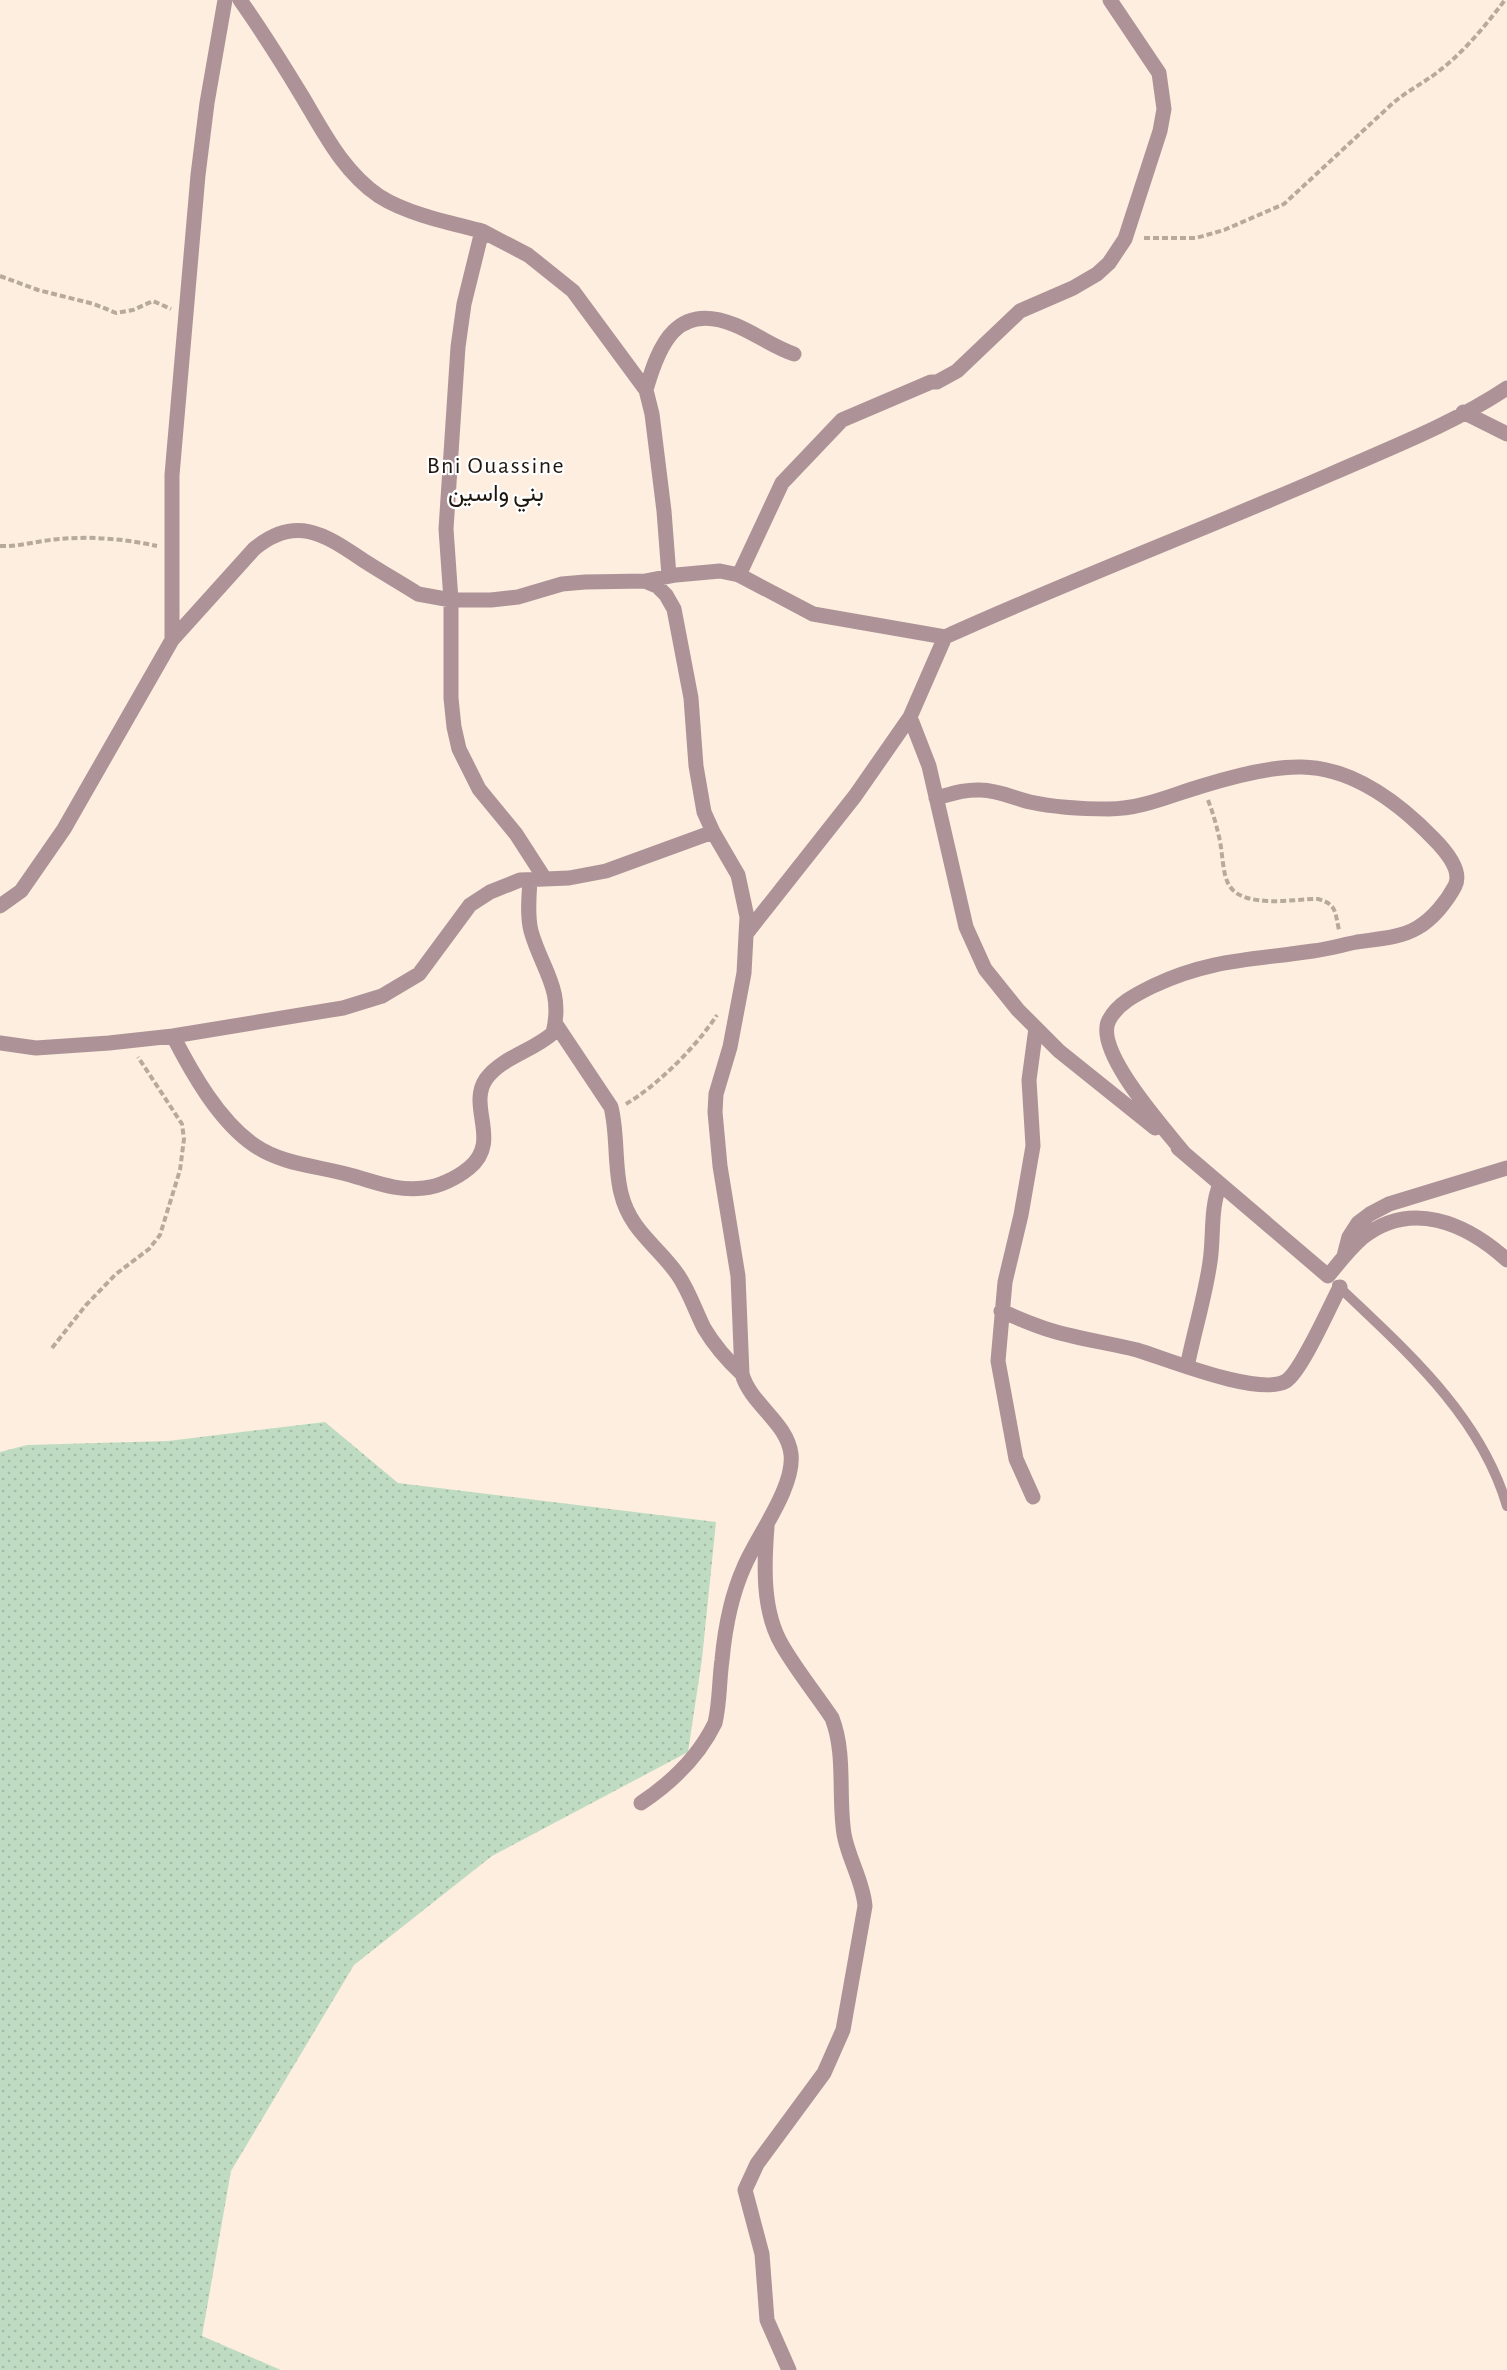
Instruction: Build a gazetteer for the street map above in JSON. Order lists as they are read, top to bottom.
{
  "districts": ["Bni Ouassine بني واسين"]
}
